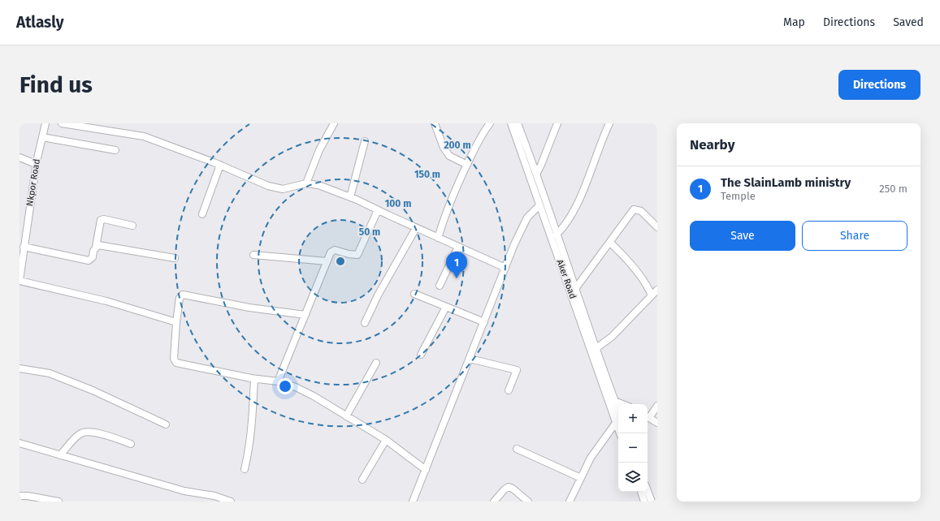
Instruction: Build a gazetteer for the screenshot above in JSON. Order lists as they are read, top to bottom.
{
  "streets": {
    "street": ["Nkpor Road", "Aker Road"]
  },
  "page": {
    "header": "Atlasly",
    "nav": ["Map", "Directions", "Saved"],
    "buttons": [
      "Directions",
      ["Save", "Share"]
    ],
    "title": "Find us",
    "heading": "Nearby",
    "list": [
      {
        "mark": "1",
        "name": "The SlainLamb ministry",
        "note": "Temple",
        "value": "250 m"
      }
    ],
    "pins": "1",
    "map_buttons": ["+", "−"]
  },
  "rings": [
    "200 m",
    "150 m",
    "100 m",
    "50 m"
  ]
}
